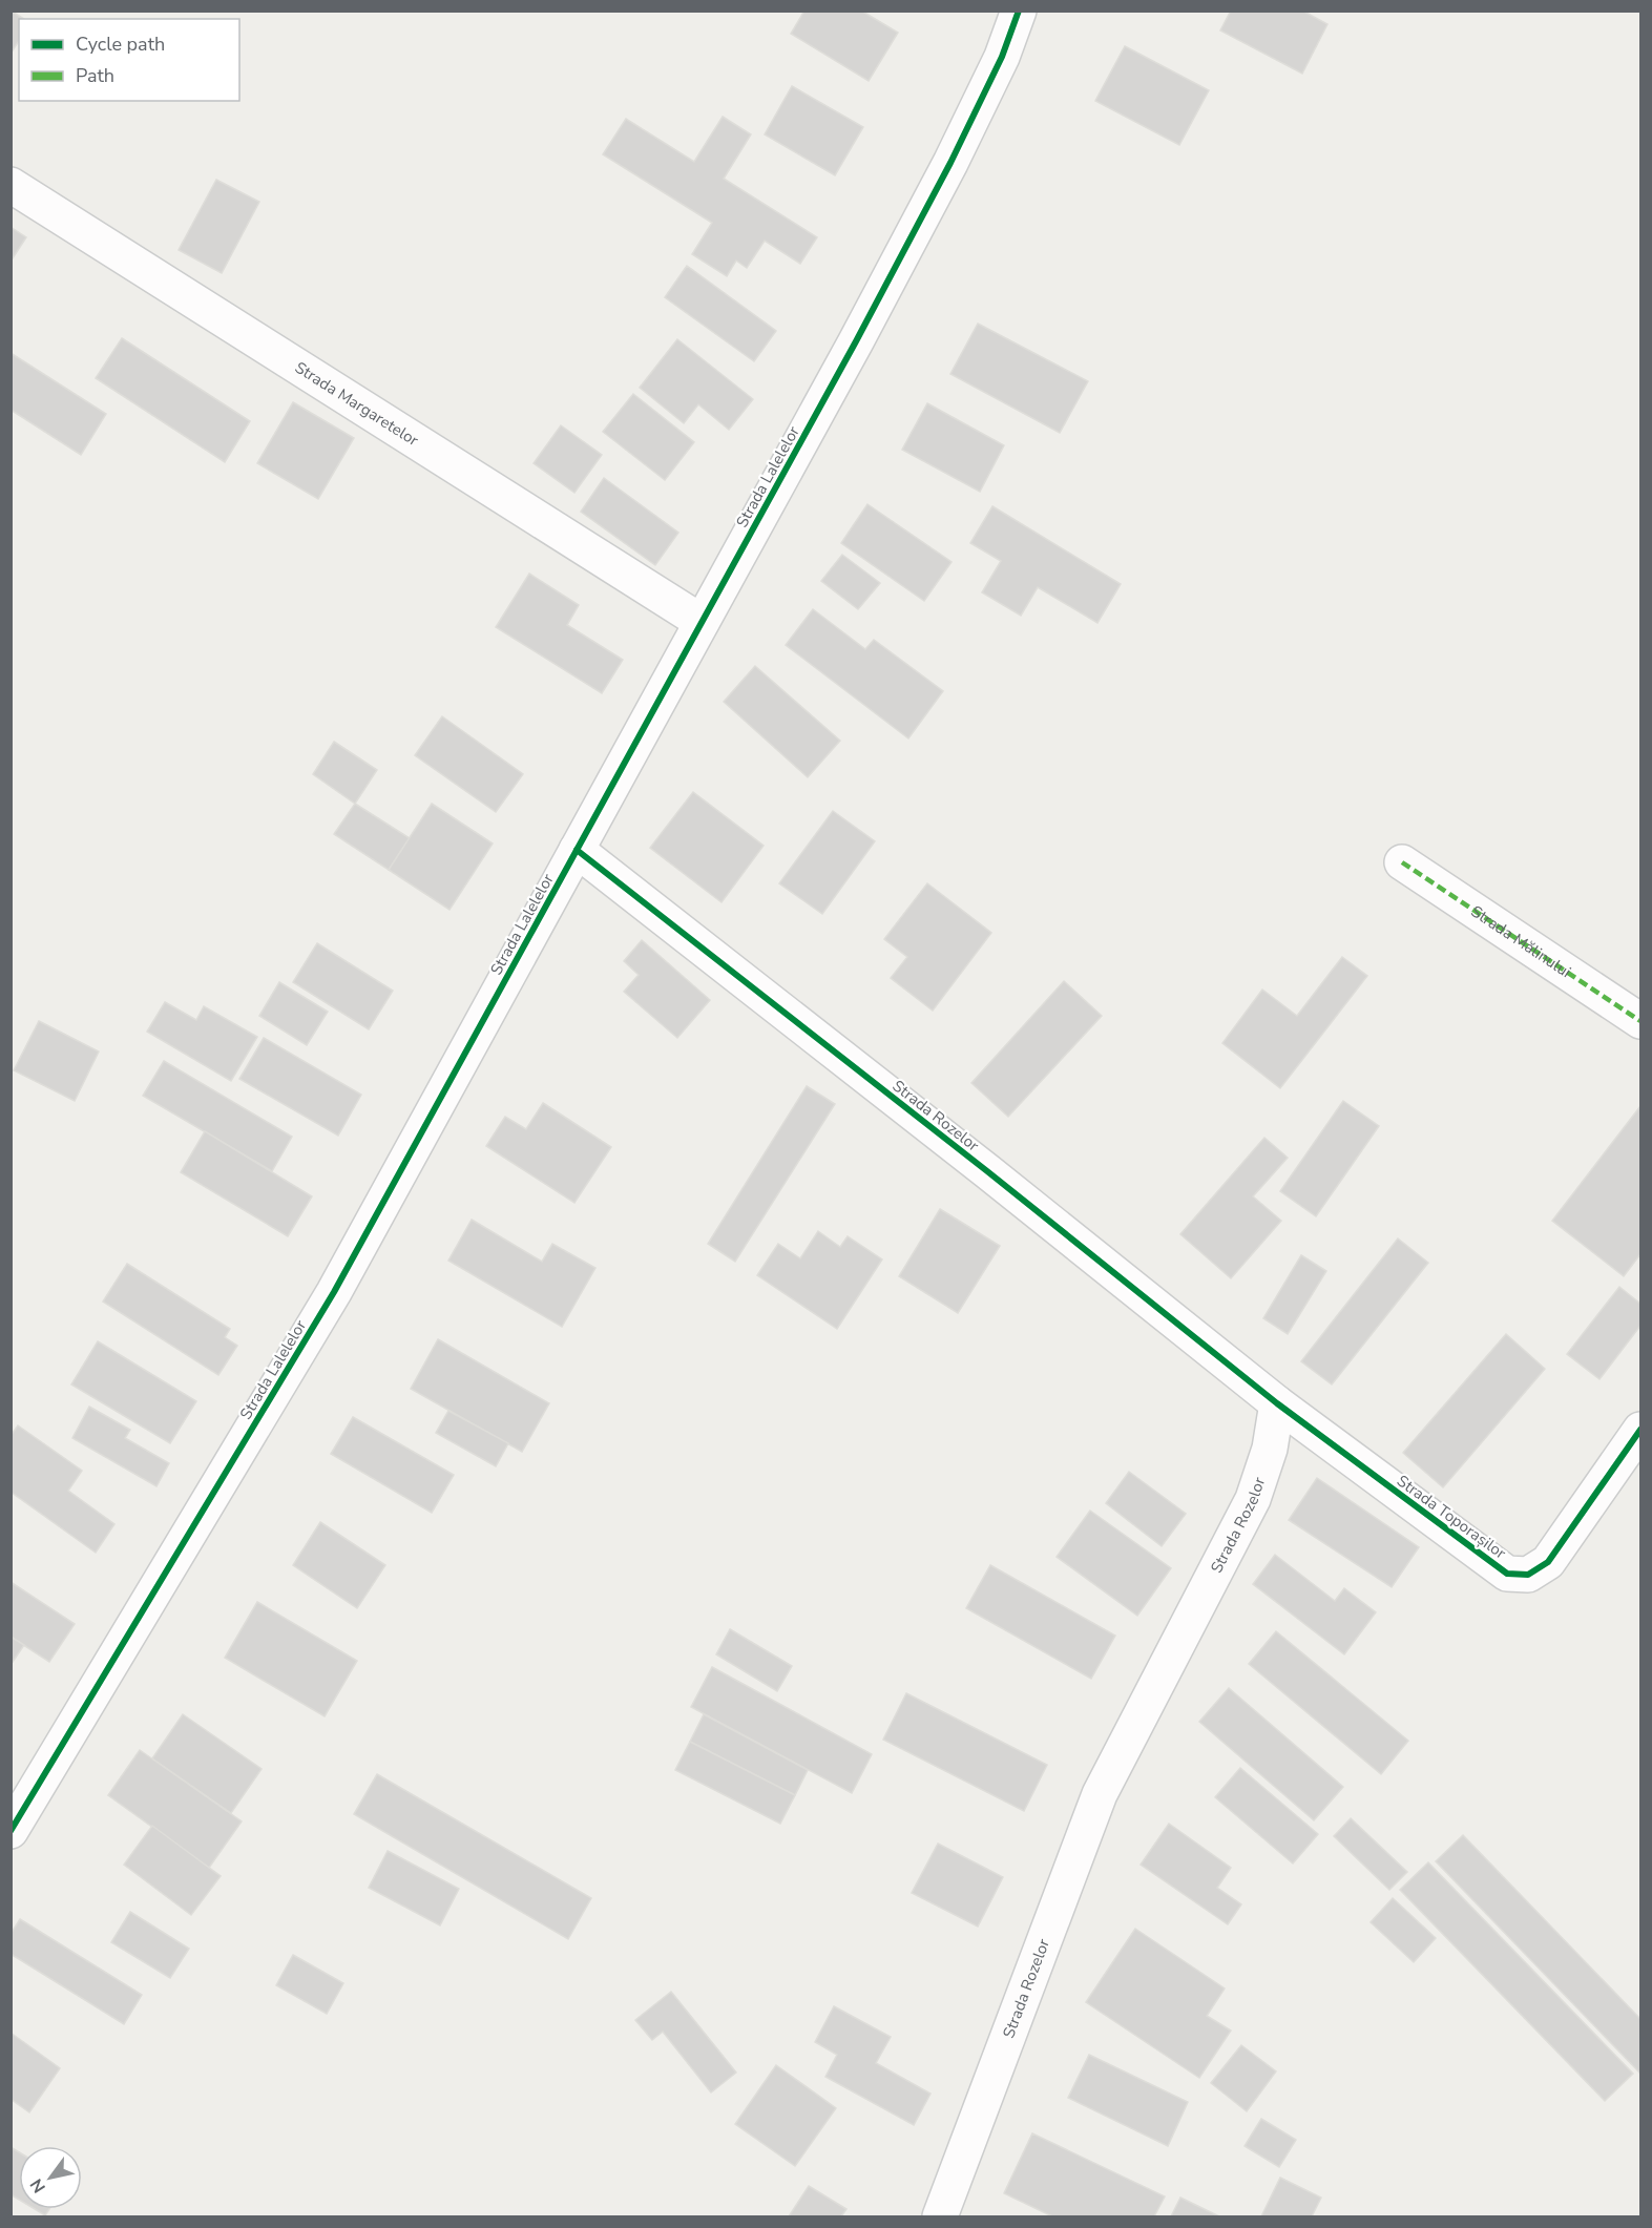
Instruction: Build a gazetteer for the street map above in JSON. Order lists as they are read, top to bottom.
{
  "streets": {
    "street": [
      "Strada Margaretelor",
      "Strada Lalelelor",
      "Strada Mălinului",
      "Strada Rozelor",
      "Strada Toporașilor"
    ]
  },
  "crossings": [
    ["Strada Margaretelor", "Strada Lalelelor"],
    ["Strada Lalelelor", "Strada Rozelor"],
    ["Strada Rozelor", "Strada Toporașilor"]
  ],
  "legend": ["Cycle path", "Path"],
  "north": "bottom left"
}
